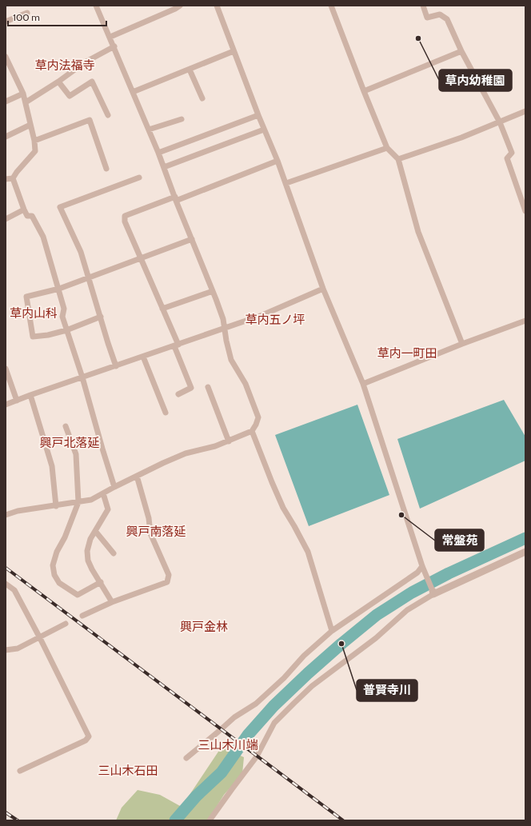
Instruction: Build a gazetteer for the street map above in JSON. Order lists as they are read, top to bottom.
{
  "districts": [
    "草内法福寺",
    "草内山科",
    "草内五ノ坪",
    "草内一町田",
    "興戸北落延",
    "興戸南落延",
    "興戸金林",
    "三山木川端",
    "三山木石田"
  ],
  "places": ["草内幼稚園", "常盤苑", "普賢寺川"],
  "scale_bar": "100 m"
}
